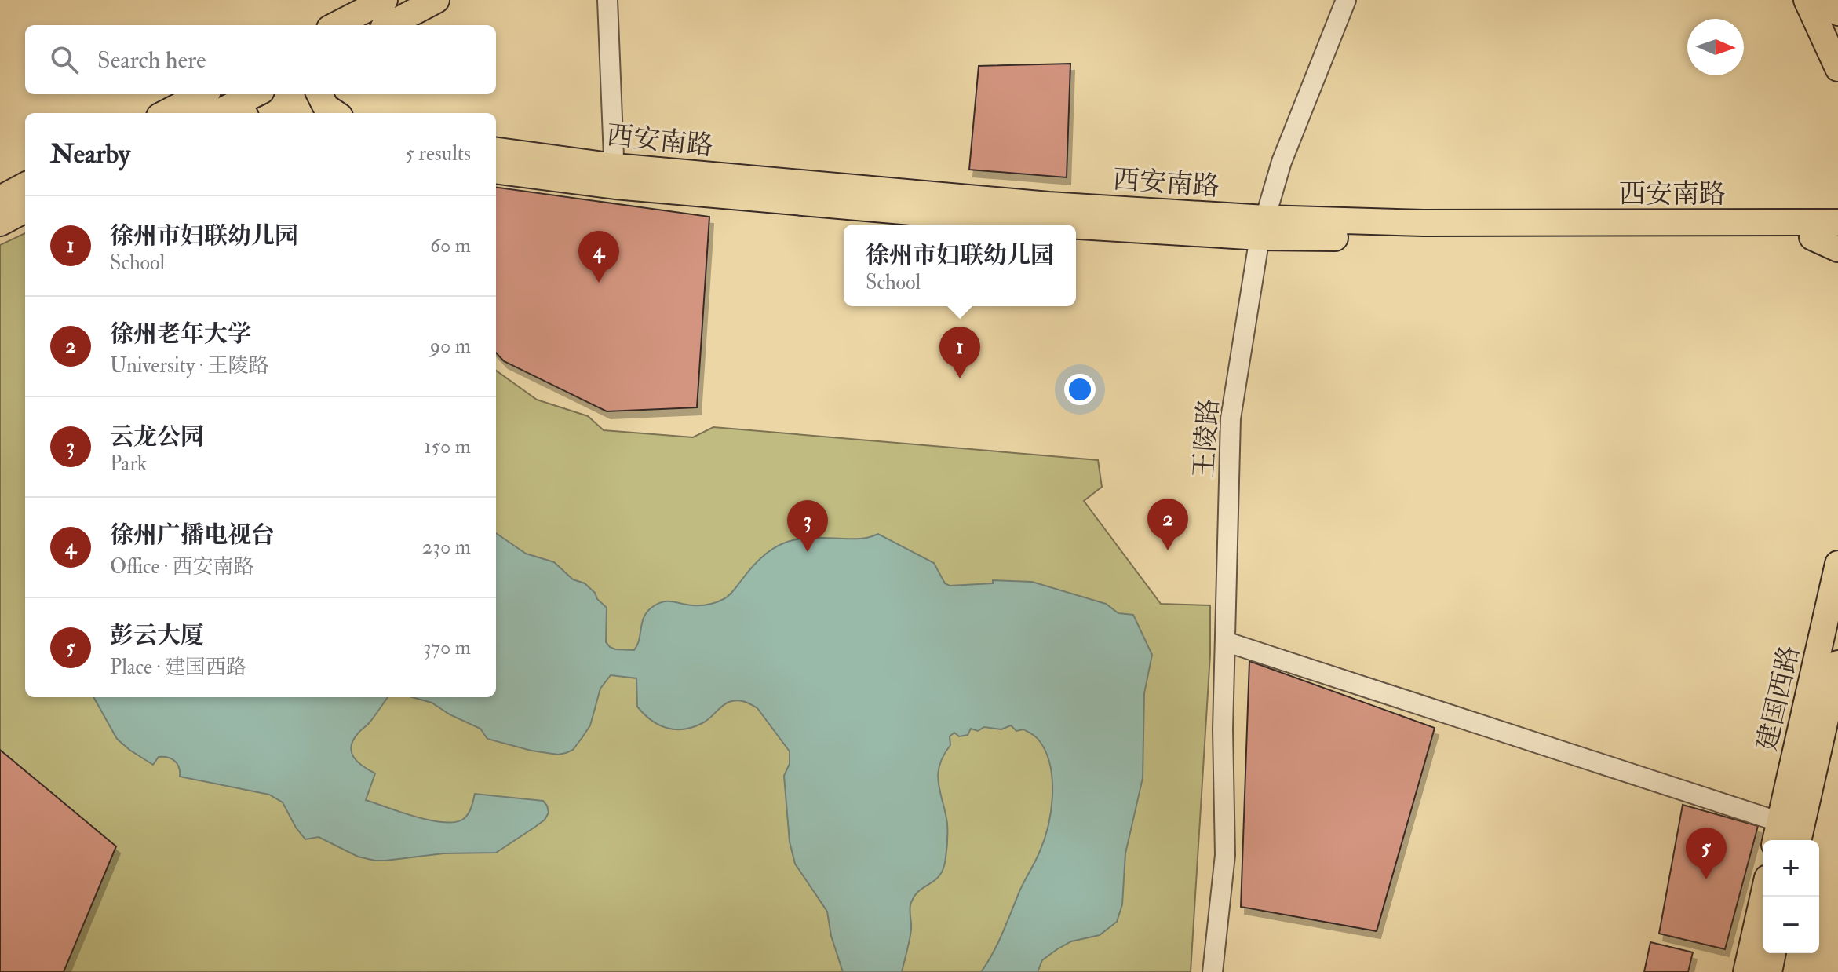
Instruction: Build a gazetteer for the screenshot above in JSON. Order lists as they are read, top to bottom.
{
  "streets": {
    "main road": ["西安南路", "建国西路"],
    "street": ["王陵路"]
  },
  "crossings": [
    ["西安南路", "王陵路"]
  ],
  "north": "right",
  "page": {
    "search": "Search here",
    "heading": ["Nearby", "5 results"],
    "list": [
      {
        "mark": "1",
        "name": "徐州市妇联幼儿园",
        "note": "School",
        "value": "60 m"
      },
      {
        "mark": "2",
        "name": "徐州老年大学",
        "note": "University · 王陵路",
        "value": "90 m"
      },
      {
        "mark": "3",
        "name": "云龙公园",
        "note": "Park",
        "value": "150 m"
      },
      {
        "mark": "4",
        "name": "徐州广播电视台",
        "note": "Office · 西安南路",
        "value": "230 m"
      },
      {
        "mark": "5",
        "name": "彭云大厦",
        "note": "Place · 建国西路",
        "value": "370 m"
      }
    ],
    "popup": ["徐州市妇联幼儿园", "School"],
    "pins": [
      "4",
      "1",
      "2",
      "3",
      "5"
    ],
    "map_buttons": ["+", "−"]
  }
}
